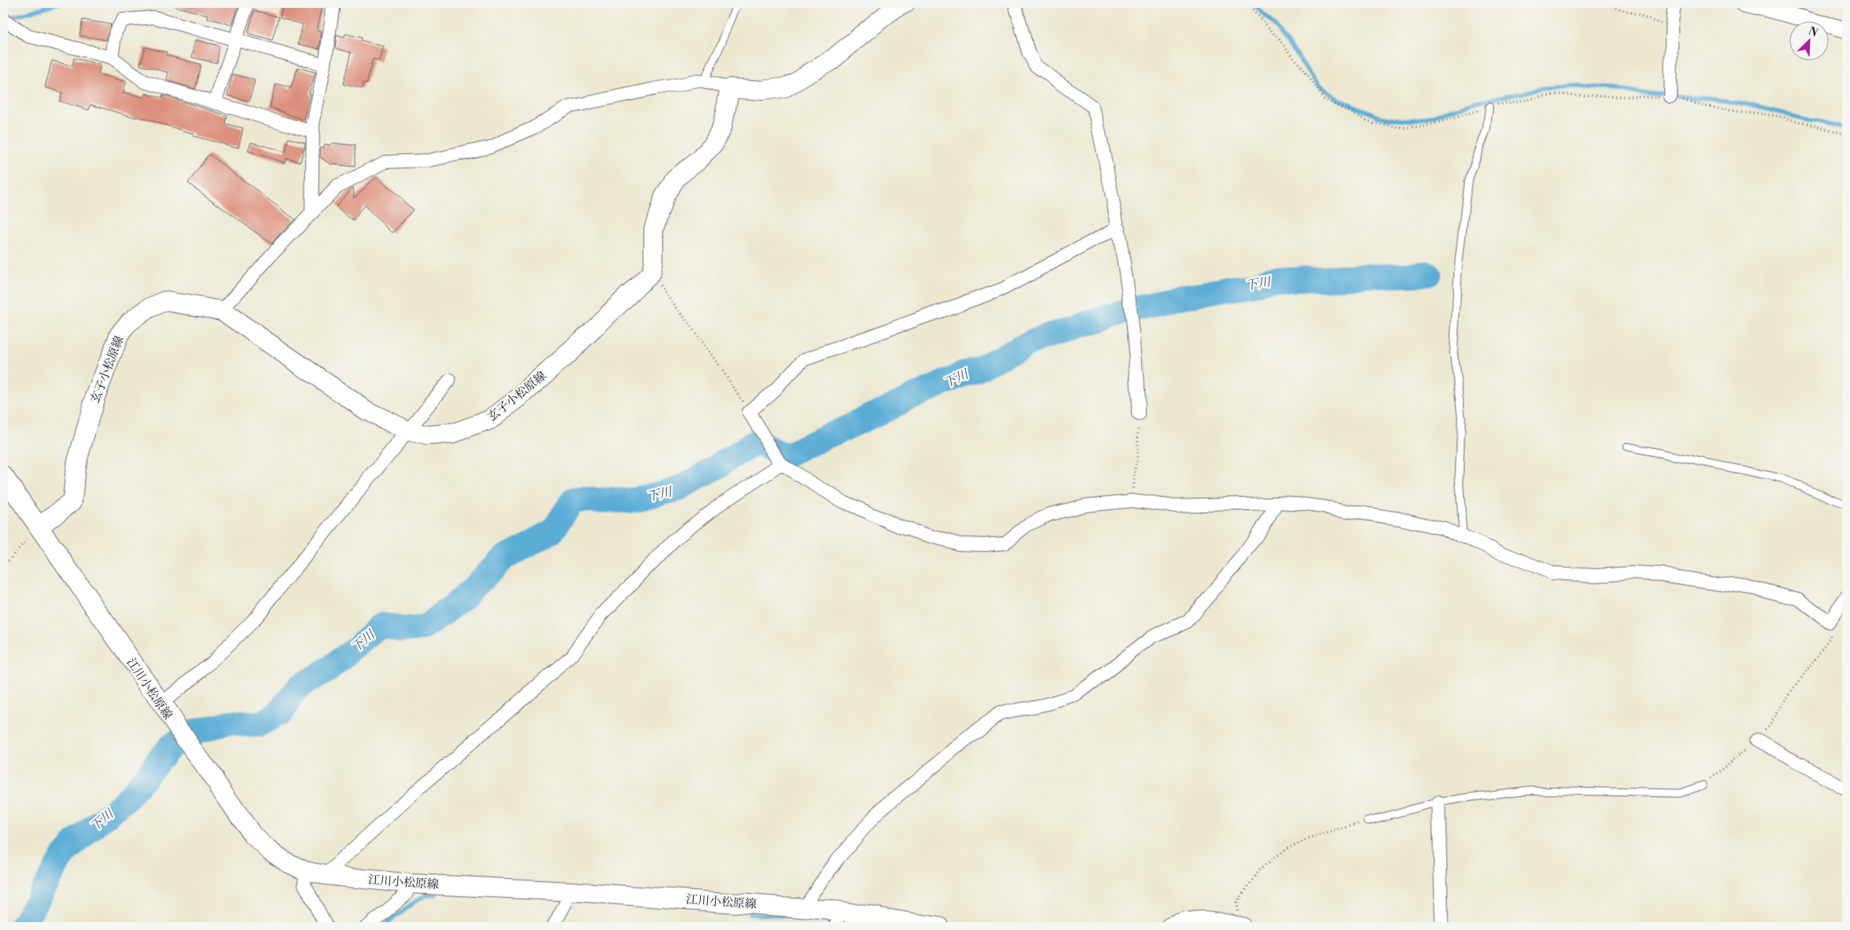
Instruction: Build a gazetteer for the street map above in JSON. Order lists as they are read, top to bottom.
{
  "streets": {
    "main road": ["玄子小松原線", "江川小松原線"]
  },
  "crossings": [
    ["玄子小松原線", "江川小松原線"]
  ],
  "water": ["下川"],
  "north": "top right"
}
